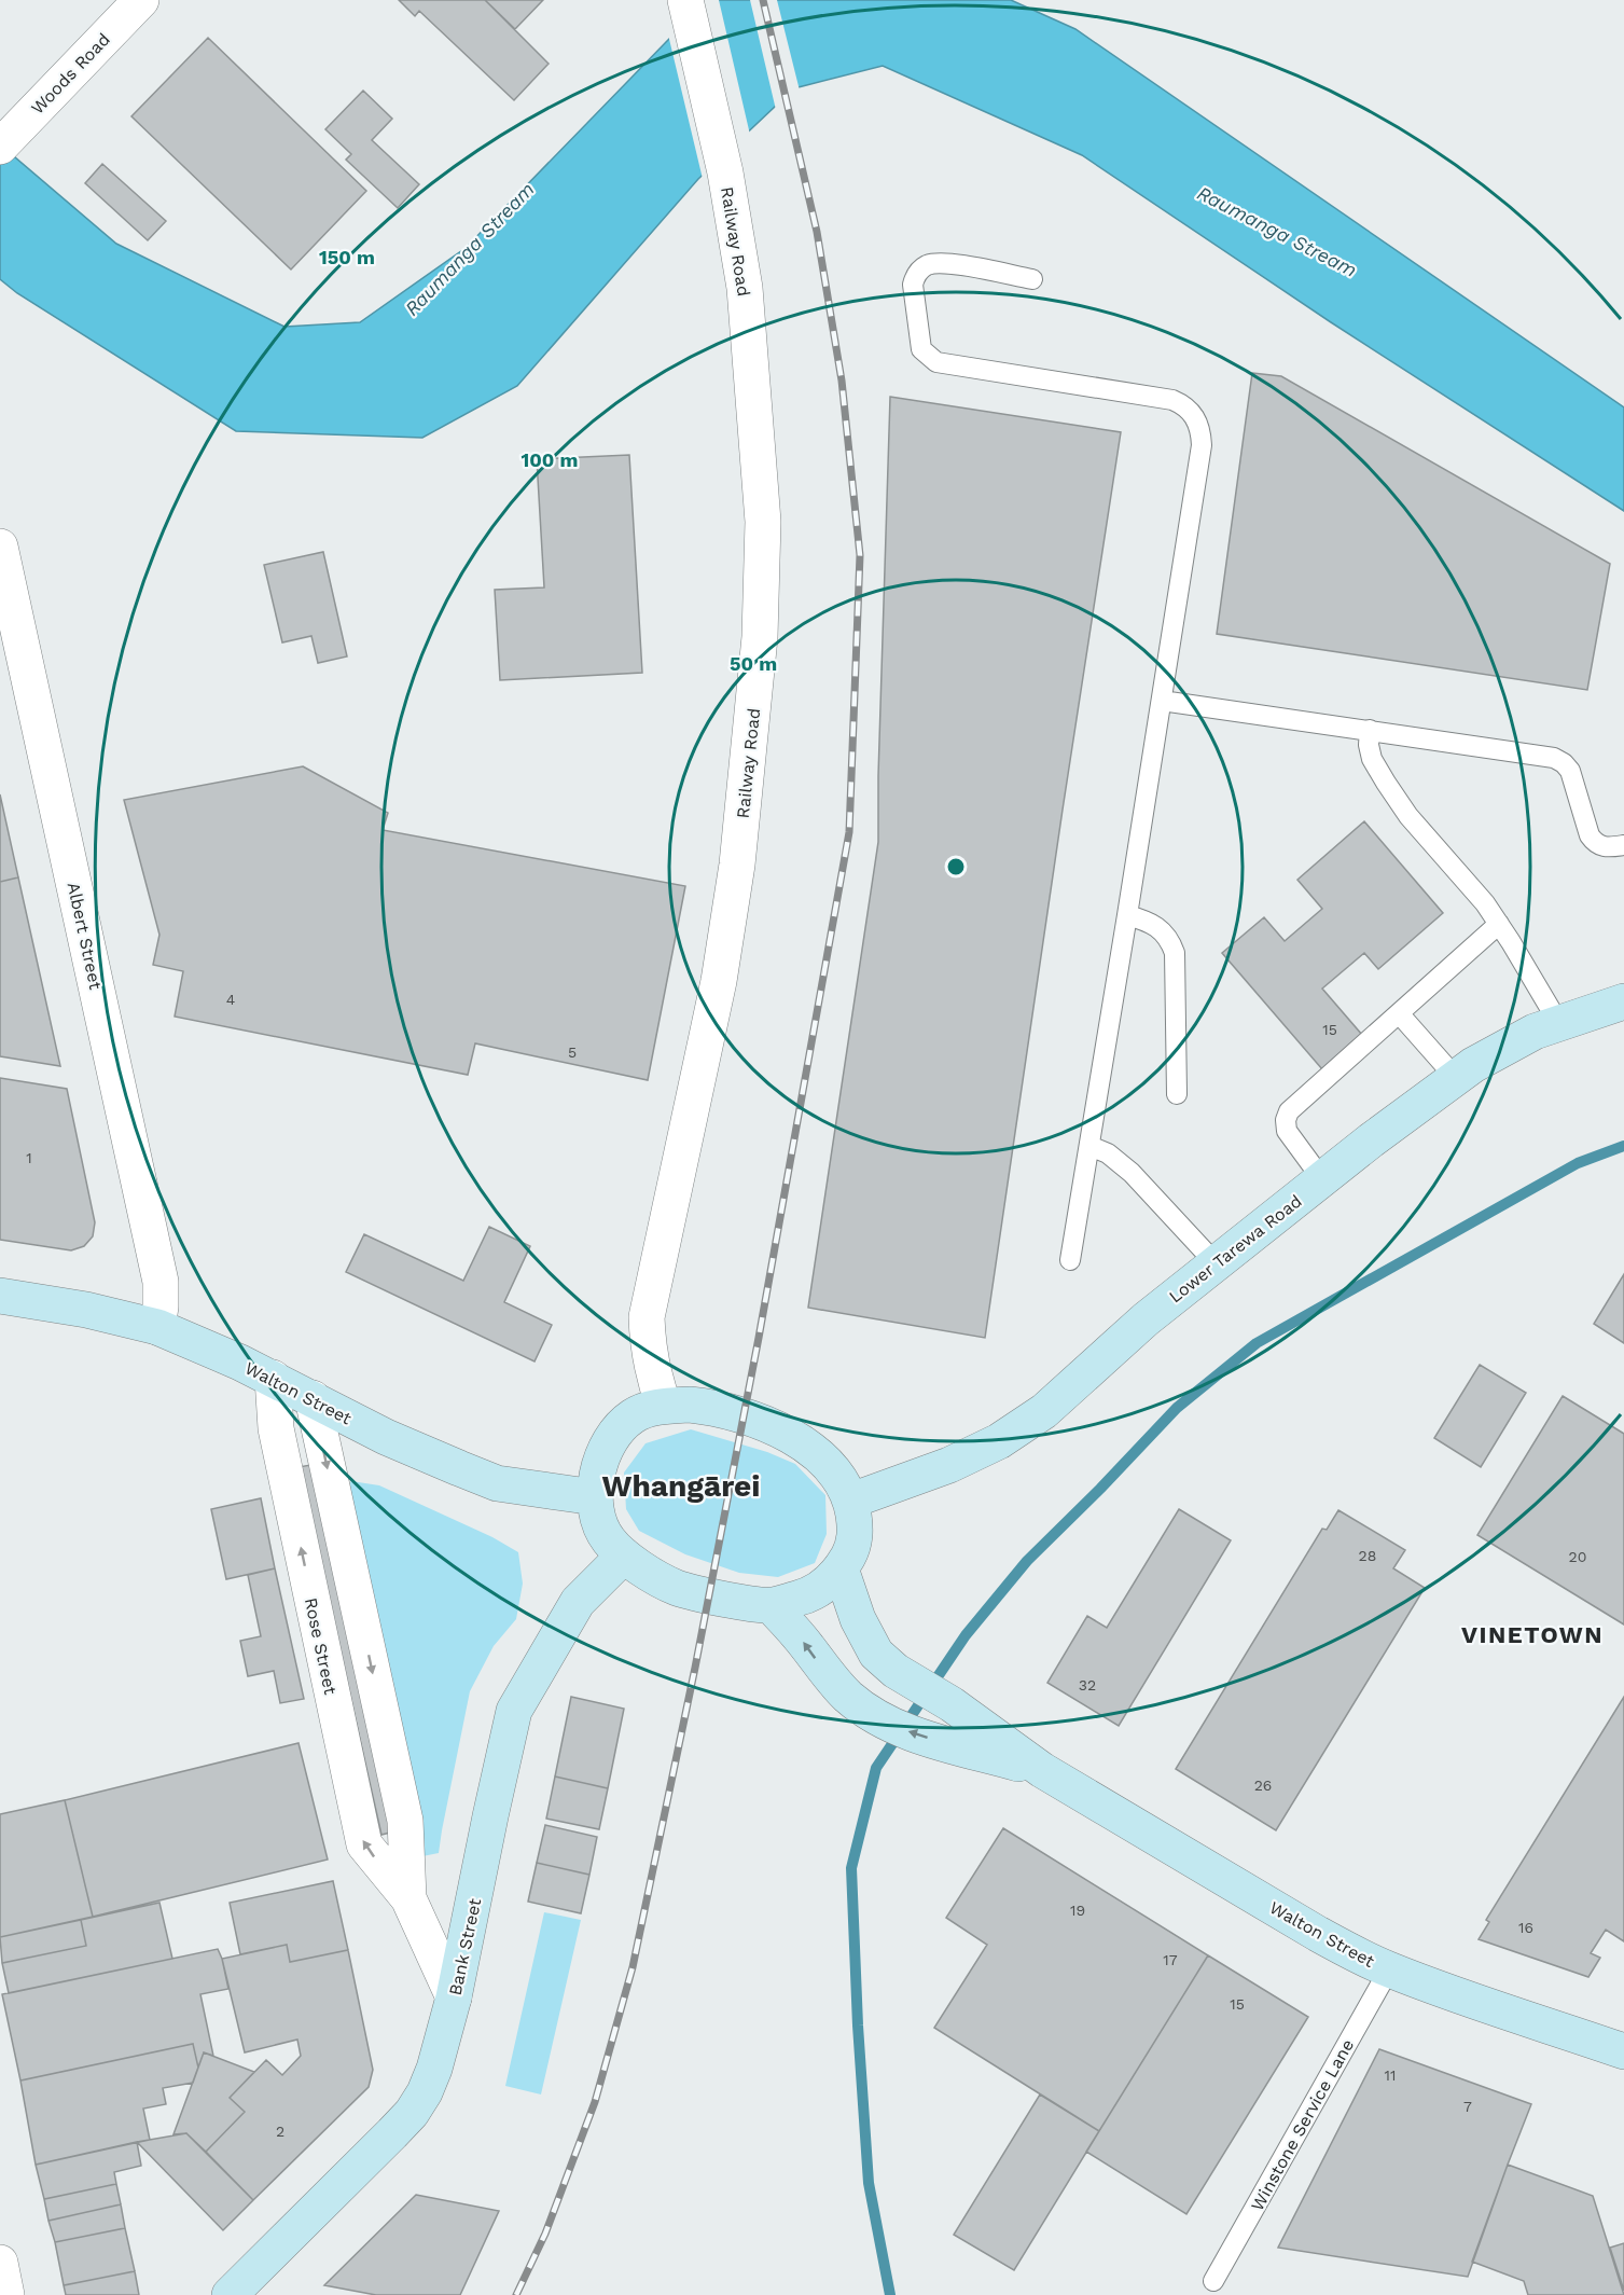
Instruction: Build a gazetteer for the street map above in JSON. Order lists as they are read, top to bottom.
{
  "streets": {
    "main road": ["Lower Tarewa Road", "Walton Street", "Bank Street"],
    "street": [
      "Woods Road",
      "Railway Road",
      "Albert Street",
      "Rose Street"
    ],
    "lane": ["Winstone Service Lane"]
  },
  "crossings": [
    ["Railway Road", "Lower Tarewa Road"],
    ["Railway Road", "Walton Street"],
    ["Railway Road", "Bank Street"],
    ["Albert Street", "Walton Street"],
    ["Lower Tarewa Road", "Walton Street"],
    ["Lower Tarewa Road", "Bank Street"],
    ["Walton Street", "Rose Street"],
    ["Walton Street", "Bank Street"],
    ["Walton Street", "Winstone Service Lane"],
    ["Rose Street", "Bank Street"]
  ],
  "districts": ["Whangārei", "VINETOWN"],
  "water": ["Raumanga Stream"],
  "house_numbers": [
    "4",
    "15",
    "5",
    "1",
    "28",
    "20",
    "32",
    "26",
    "19",
    "16",
    "17",
    "15",
    "11",
    "7",
    "2"
  ],
  "rings": ["150 m", "100 m", "50 m"]
}
